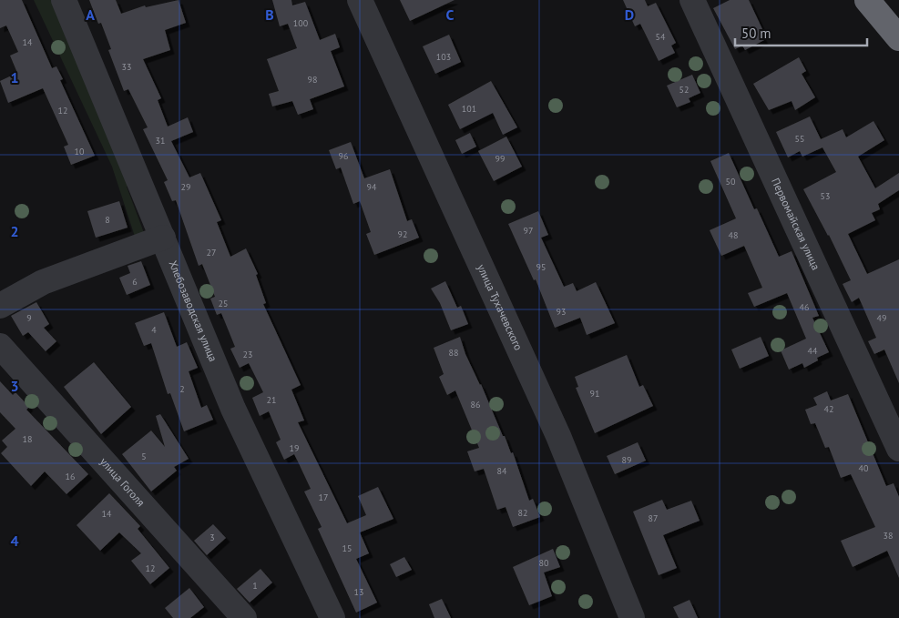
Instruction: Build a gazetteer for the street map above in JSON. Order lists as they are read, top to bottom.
{
  "streets": {
    "street": [
      "Первомайская улица",
      "улица Тухачевского",
      "Хлебозаводская улица",
      "улица Гоголя"
    ]
  },
  "house_numbers": [
    "100",
    "54",
    "14",
    "103",
    "33",
    "98",
    "52",
    "101",
    "12",
    "55",
    "31",
    "10",
    "96",
    "99",
    "50",
    "29",
    "94",
    "53",
    "8",
    "97",
    "92",
    "48",
    "27",
    "95",
    "6",
    "25",
    "46",
    "93",
    "9",
    "49",
    "4",
    "44",
    "88",
    "23",
    "2",
    "91",
    "21",
    "86",
    "42",
    "18",
    "19",
    "5",
    "89",
    "40",
    "84",
    "16",
    "17",
    "82",
    "14",
    "87",
    "38",
    "3",
    "15",
    "80",
    "12",
    "1",
    "13"
  ],
  "scale_bar": "50 m",
  "grid": {
    "columns": [
      "A",
      "B",
      "C",
      "D"
    ],
    "rows": [
      "1",
      "2",
      "3",
      "4"
    ]
  }
}
